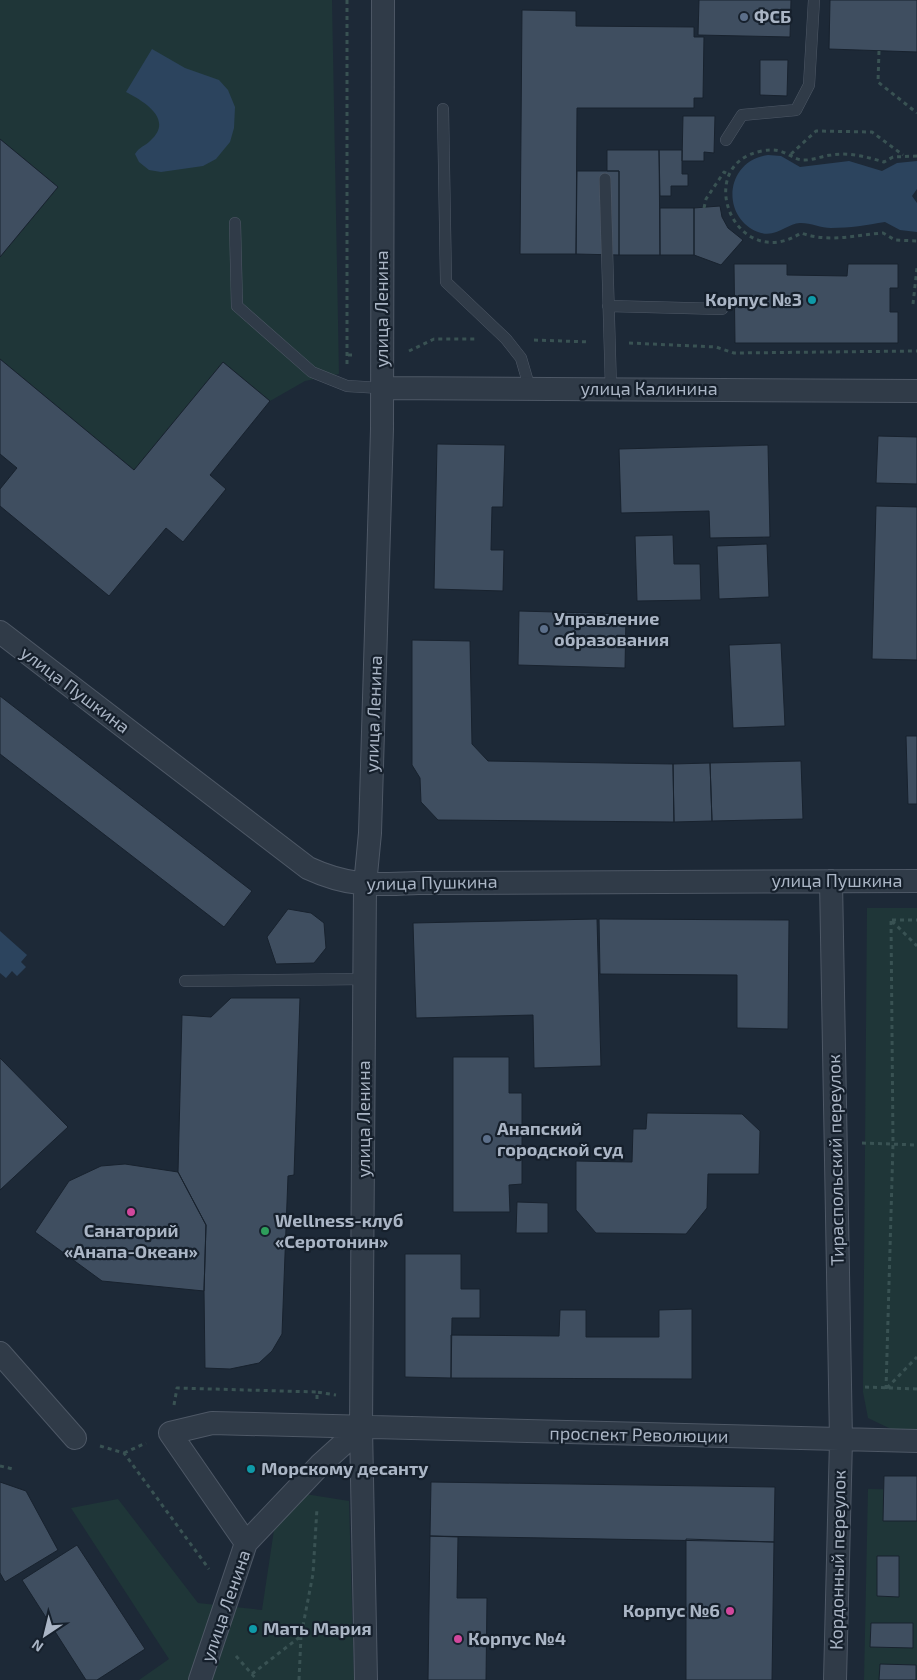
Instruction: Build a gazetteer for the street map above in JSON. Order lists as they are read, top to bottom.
{
  "streets": {
    "street": [
      "улица Ленина",
      "улица Калинина",
      "улица Пушкина",
      "Тираспольский переулок",
      "проспект Революции",
      "Кордонный переулок"
    ]
  },
  "crossings": [
    ["улица Ленина", "улица Калинина"],
    ["улица Ленина", "улица Пушкина"],
    ["улица Ленина", "проспект Революции"],
    ["улица Пушкина", "Тираспольский переулок"],
    ["Тираспольский переулок", "проспект Революции"],
    ["Тираспольский переулок", "Кордонный переулок"],
    ["проспект Революции", "Кордонный переулок"]
  ],
  "places": [
    "ФСБ",
    "Корпус №3",
    "Управление образования",
    "Анапский городской суд",
    "Санаторий «Анапа-Океан»",
    "Wellness-клуб «Серотонин»",
    "Морскому десанту",
    "Корпус №6",
    "Мать Мария",
    "Корпус №4"
  ],
  "north": "bottom left"
}
